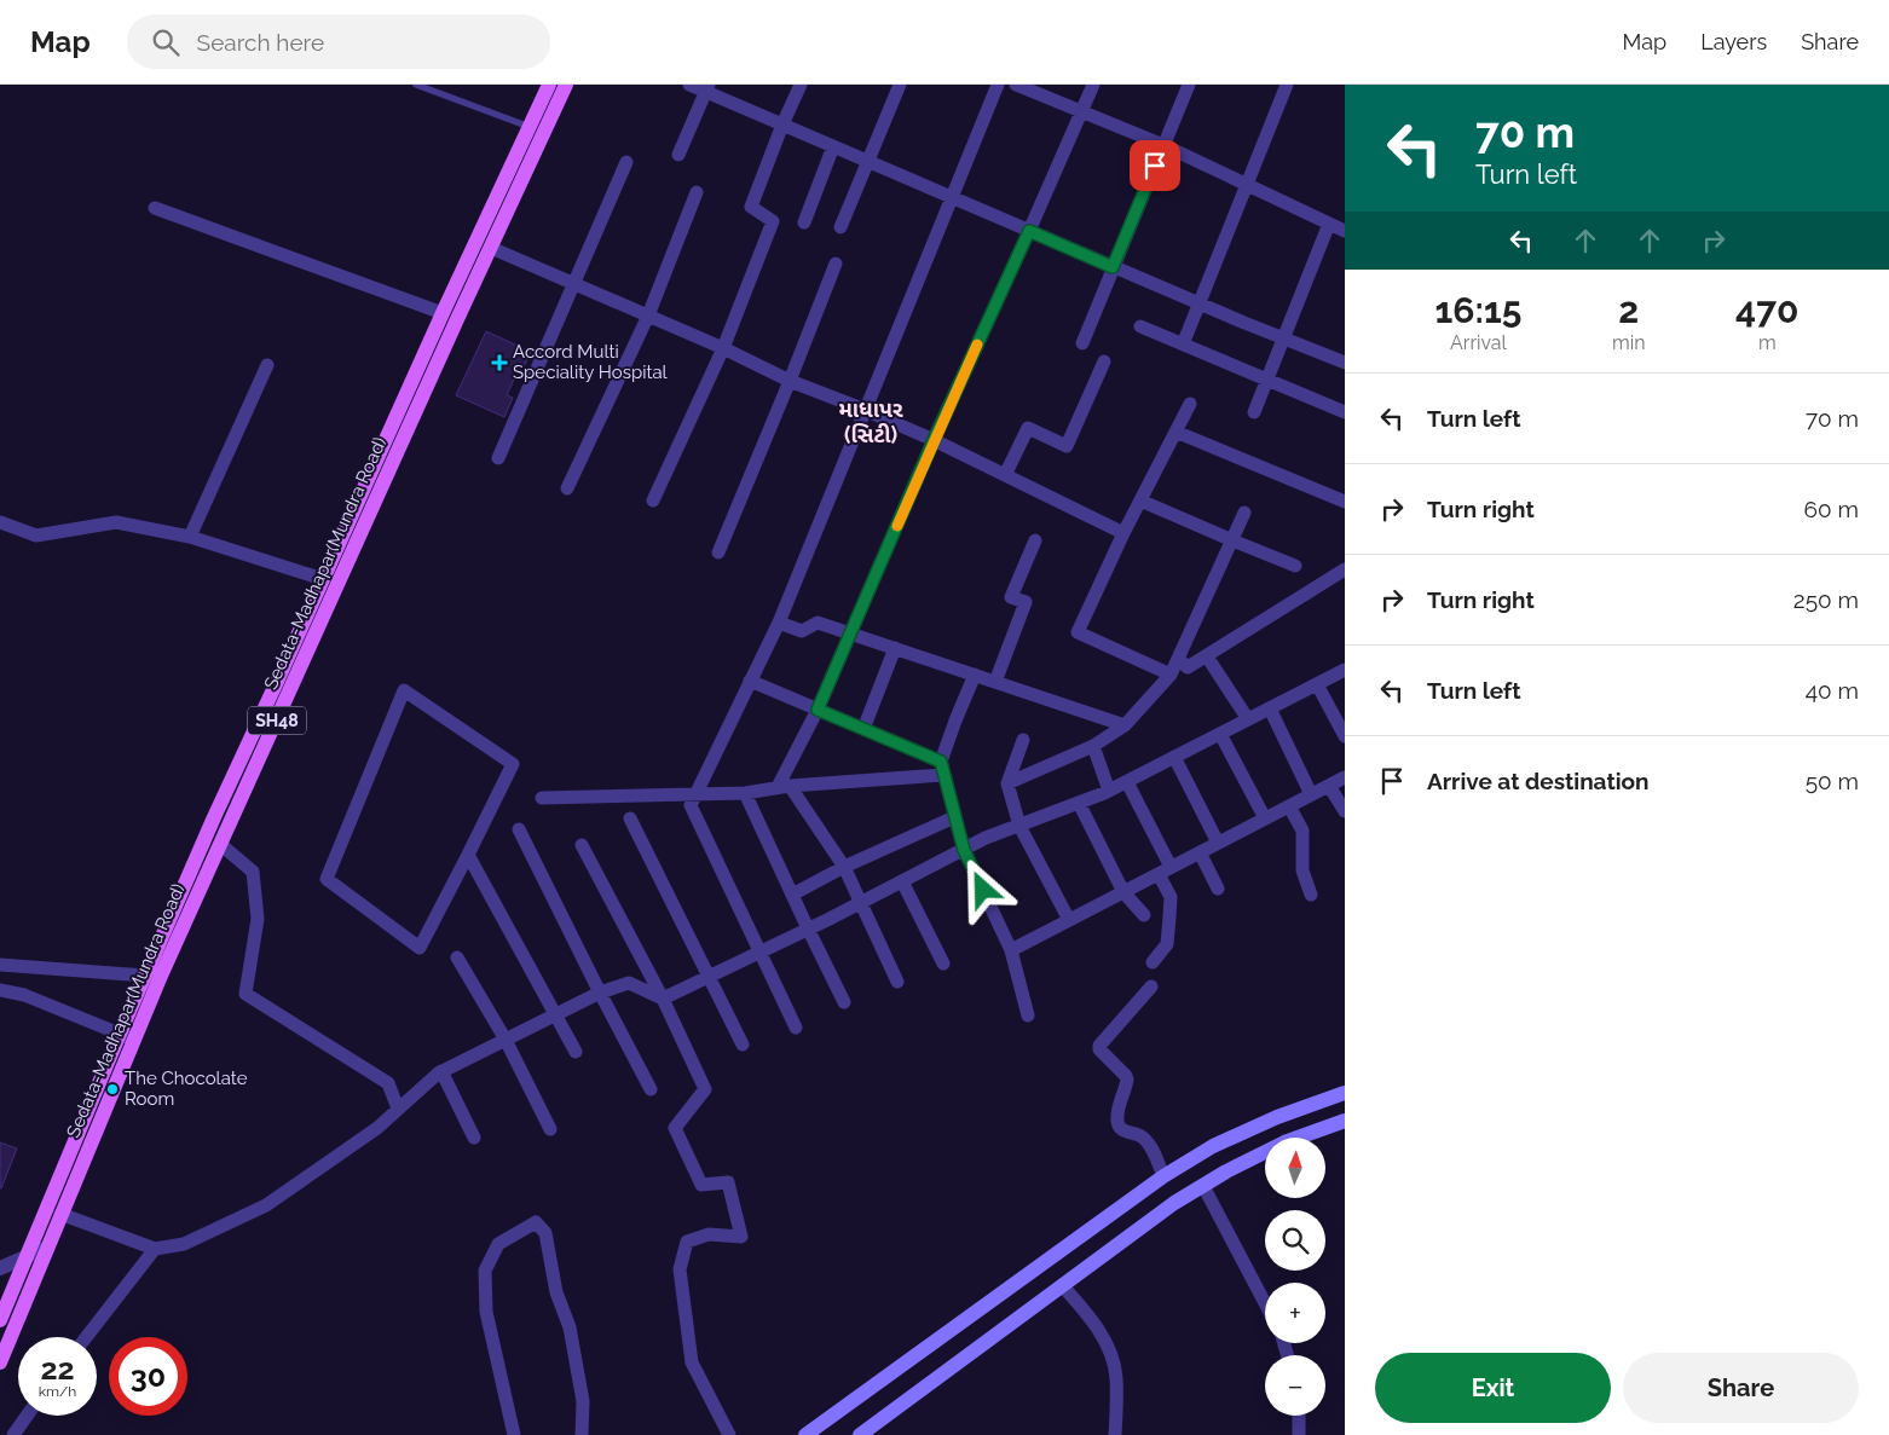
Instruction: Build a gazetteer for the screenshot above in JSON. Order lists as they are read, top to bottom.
{
  "streets": {
    "main road": ["Sedata-Madhapar(Mundra Road)", "SH48"]
  },
  "districts": ["માધાપર (સિટી)"],
  "places": {
    "health": ["Accord Multi Speciality Hospital"],
    "other": ["The Chocolate Room"]
  },
  "north": "top",
  "page": {
    "header": "Map",
    "search": "Search here",
    "nav": ["Map", "Layers", "Share"],
    "turn": ["70 m", "Turn left"],
    "eta": [
      "16:15",
      "Arrival",
      "2",
      "min",
      "470",
      "m"
    ],
    "list": [
      {
        "name": "Turn left",
        "value": "70 m"
      },
      {
        "name": "Turn right",
        "value": "60 m"
      },
      {
        "name": "Turn right",
        "value": "250 m"
      },
      {
        "name": "Turn left",
        "value": "40 m"
      },
      {
        "name": "Arrive at destination",
        "value": "50 m"
      }
    ],
    "map_buttons": ["+", "−"],
    "speed": "22 km/h",
    "limit": "30",
    "buttons": ["Exit", "Share"]
  }
}
